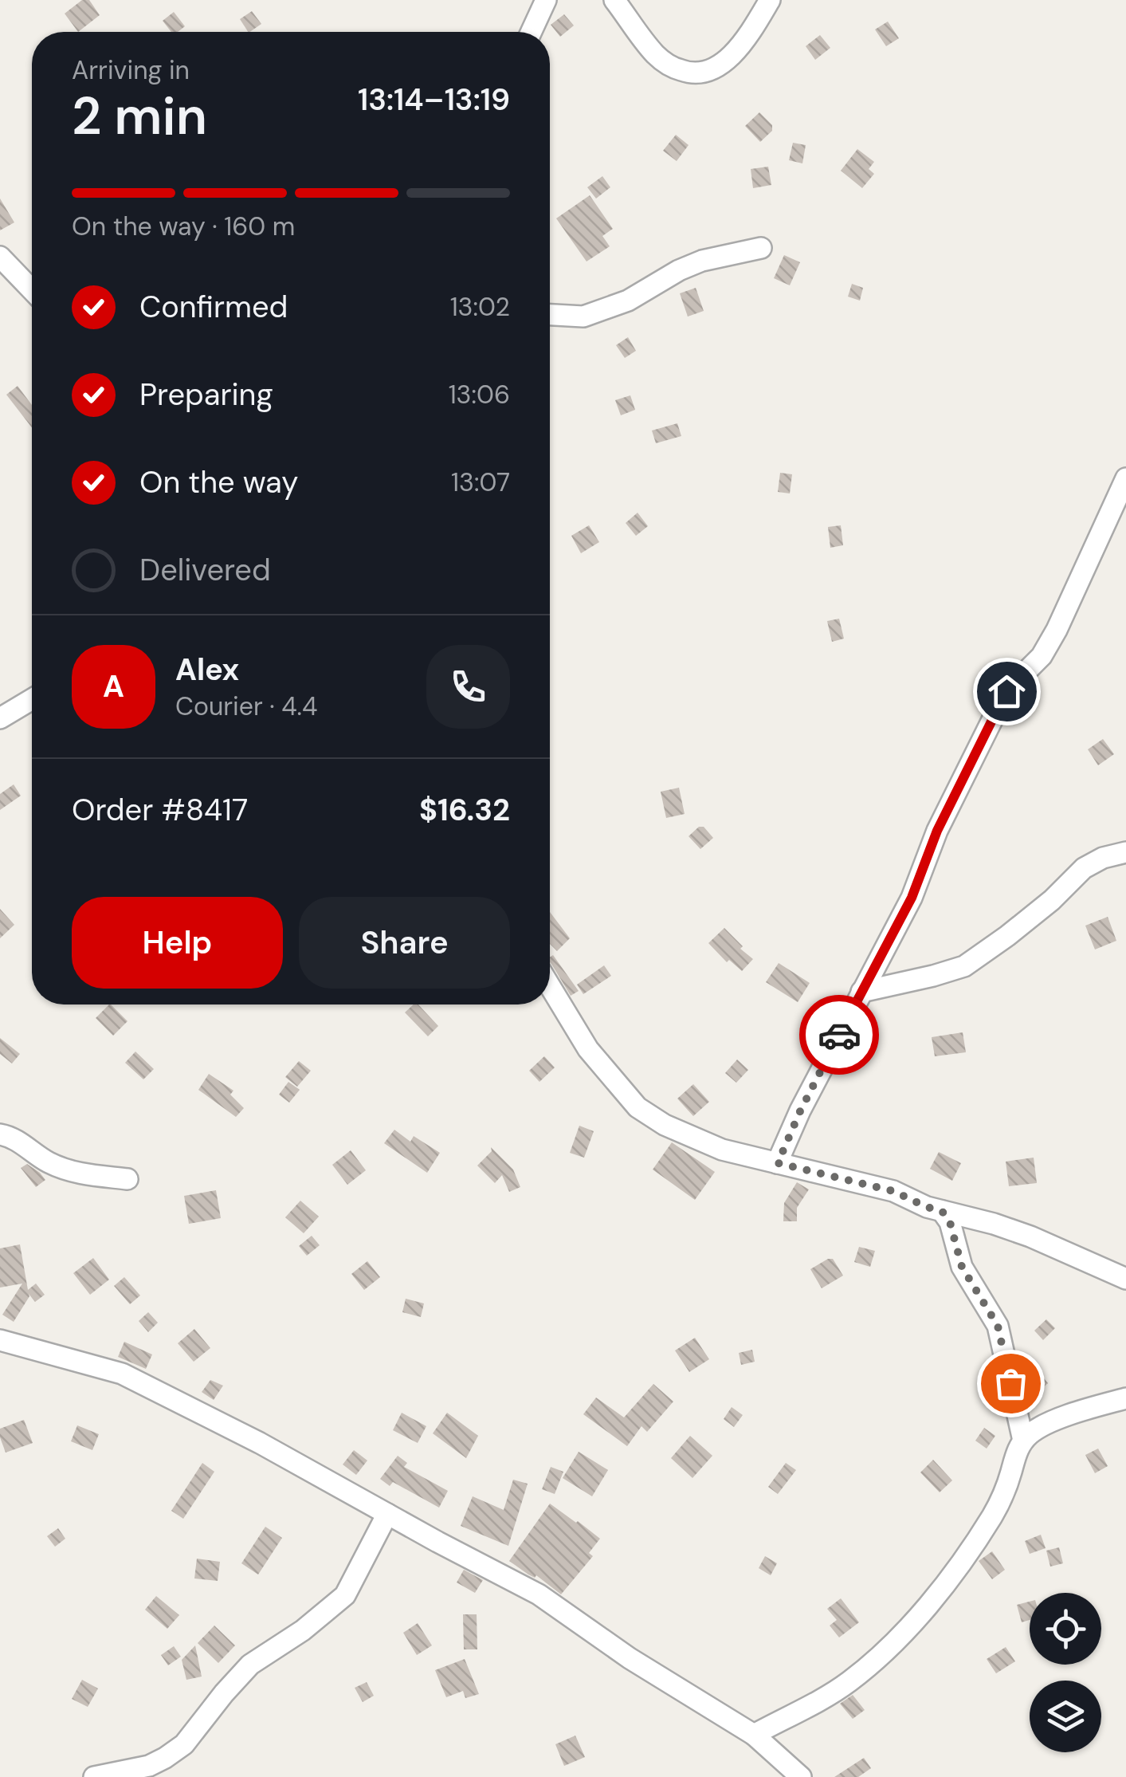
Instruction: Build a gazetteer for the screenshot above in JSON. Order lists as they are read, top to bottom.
{
  "page": {
    "heading": ["2 min", "Arriving in", "13:14–13:19"],
    "panel": [
      "Alex",
      "Courier · 4.4",
      "Order #8417",
      "$16.32"
    ],
    "bar": "On the way · 160 m",
    "list": [
      ["Confirmed", "13:02"],
      ["Preparing", "13:06"],
      ["On the way", "13:07"],
      "Delivered"
    ],
    "round": "A",
    "buttons": ["Help", "Share"]
  }
}
